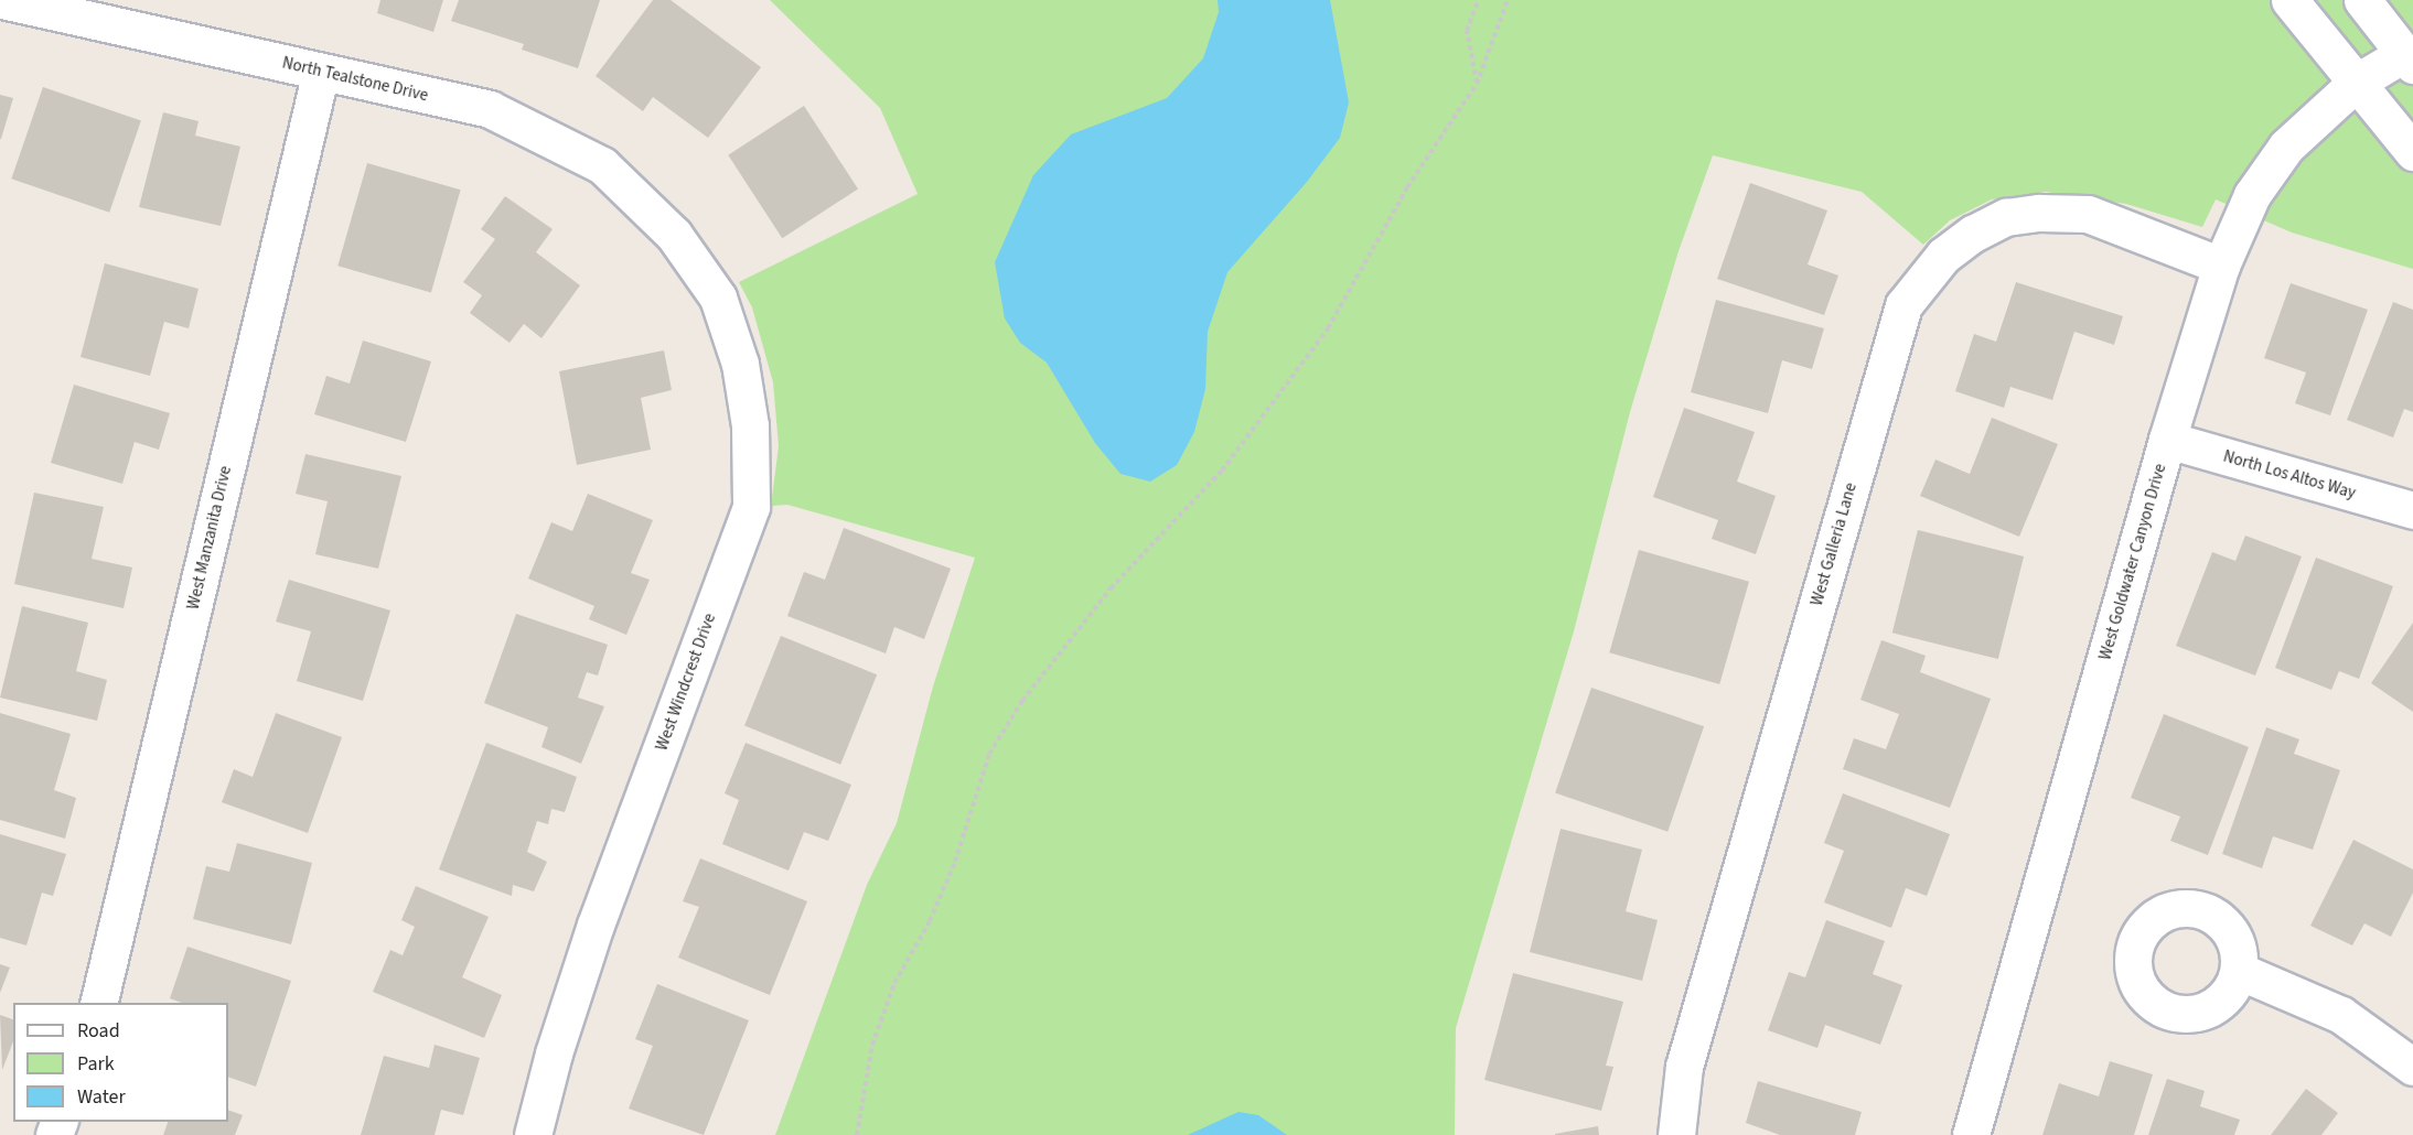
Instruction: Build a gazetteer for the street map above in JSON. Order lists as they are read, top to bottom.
{
  "streets": {
    "street": [
      "North Tealstone Drive",
      "North Los Altos Way",
      "West Manzanita Drive",
      "West Galleria Lane",
      "West Goldwater Canyon Drive",
      "West Windcrest Drive"
    ]
  },
  "crossings": [
    ["North Tealstone Drive", "West Manzanita Drive"],
    ["North Tealstone Drive", "West Windcrest Drive"],
    ["North Los Altos Way", "West Goldwater Canyon Drive"],
    ["West Galleria Lane", "West Goldwater Canyon Drive"]
  ],
  "legend": ["Road", "Park", "Water"]
}
